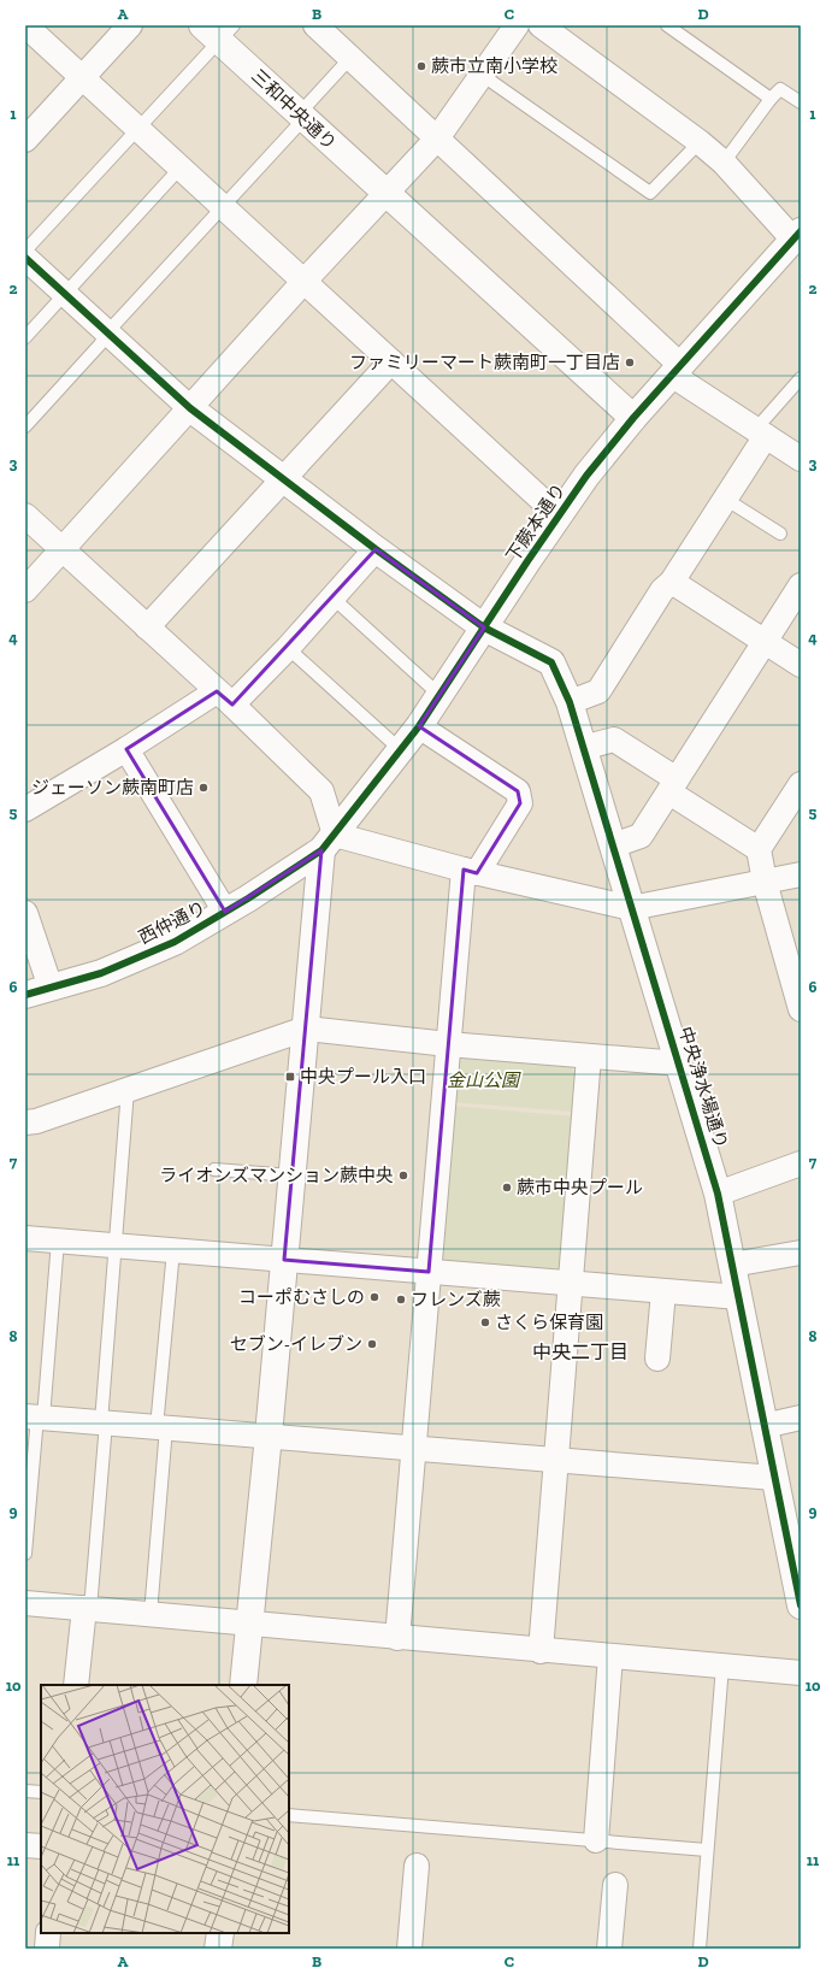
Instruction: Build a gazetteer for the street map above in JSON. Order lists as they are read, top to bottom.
{
  "streets": {
    "street": [
      "三和中央通り",
      "下蕨本通り",
      "西仲通り",
      "中央浄水場通り"
    ]
  },
  "crossings": [
    ["三和中央通り", "下蕨本通り"],
    ["下蕨本通り", "西仲通り"],
    ["下蕨本通り", "中央浄水場通り"]
  ],
  "districts": ["中央二丁目"],
  "parks": ["金山公園"],
  "places": {
    "other": [
      "蕨市立南小学校",
      "ファミリーマート蕨南町一丁目店",
      "ジェーソン蕨南町店",
      "ライオンズマンション蕨中央",
      "蕨市中央プール",
      "コーポむさしの",
      "フレンズ蕨",
      "さくら保育園",
      "セブン-イレブン"
    ],
    "transit": ["中央プール入口"]
  },
  "grid": {
    "columns": [
      "A",
      "B",
      "C",
      "D"
    ],
    "rows": [
      "1",
      "2",
      "3",
      "4",
      "5",
      "6",
      "7",
      "8",
      "9",
      "10",
      "11"
    ]
  }
}
